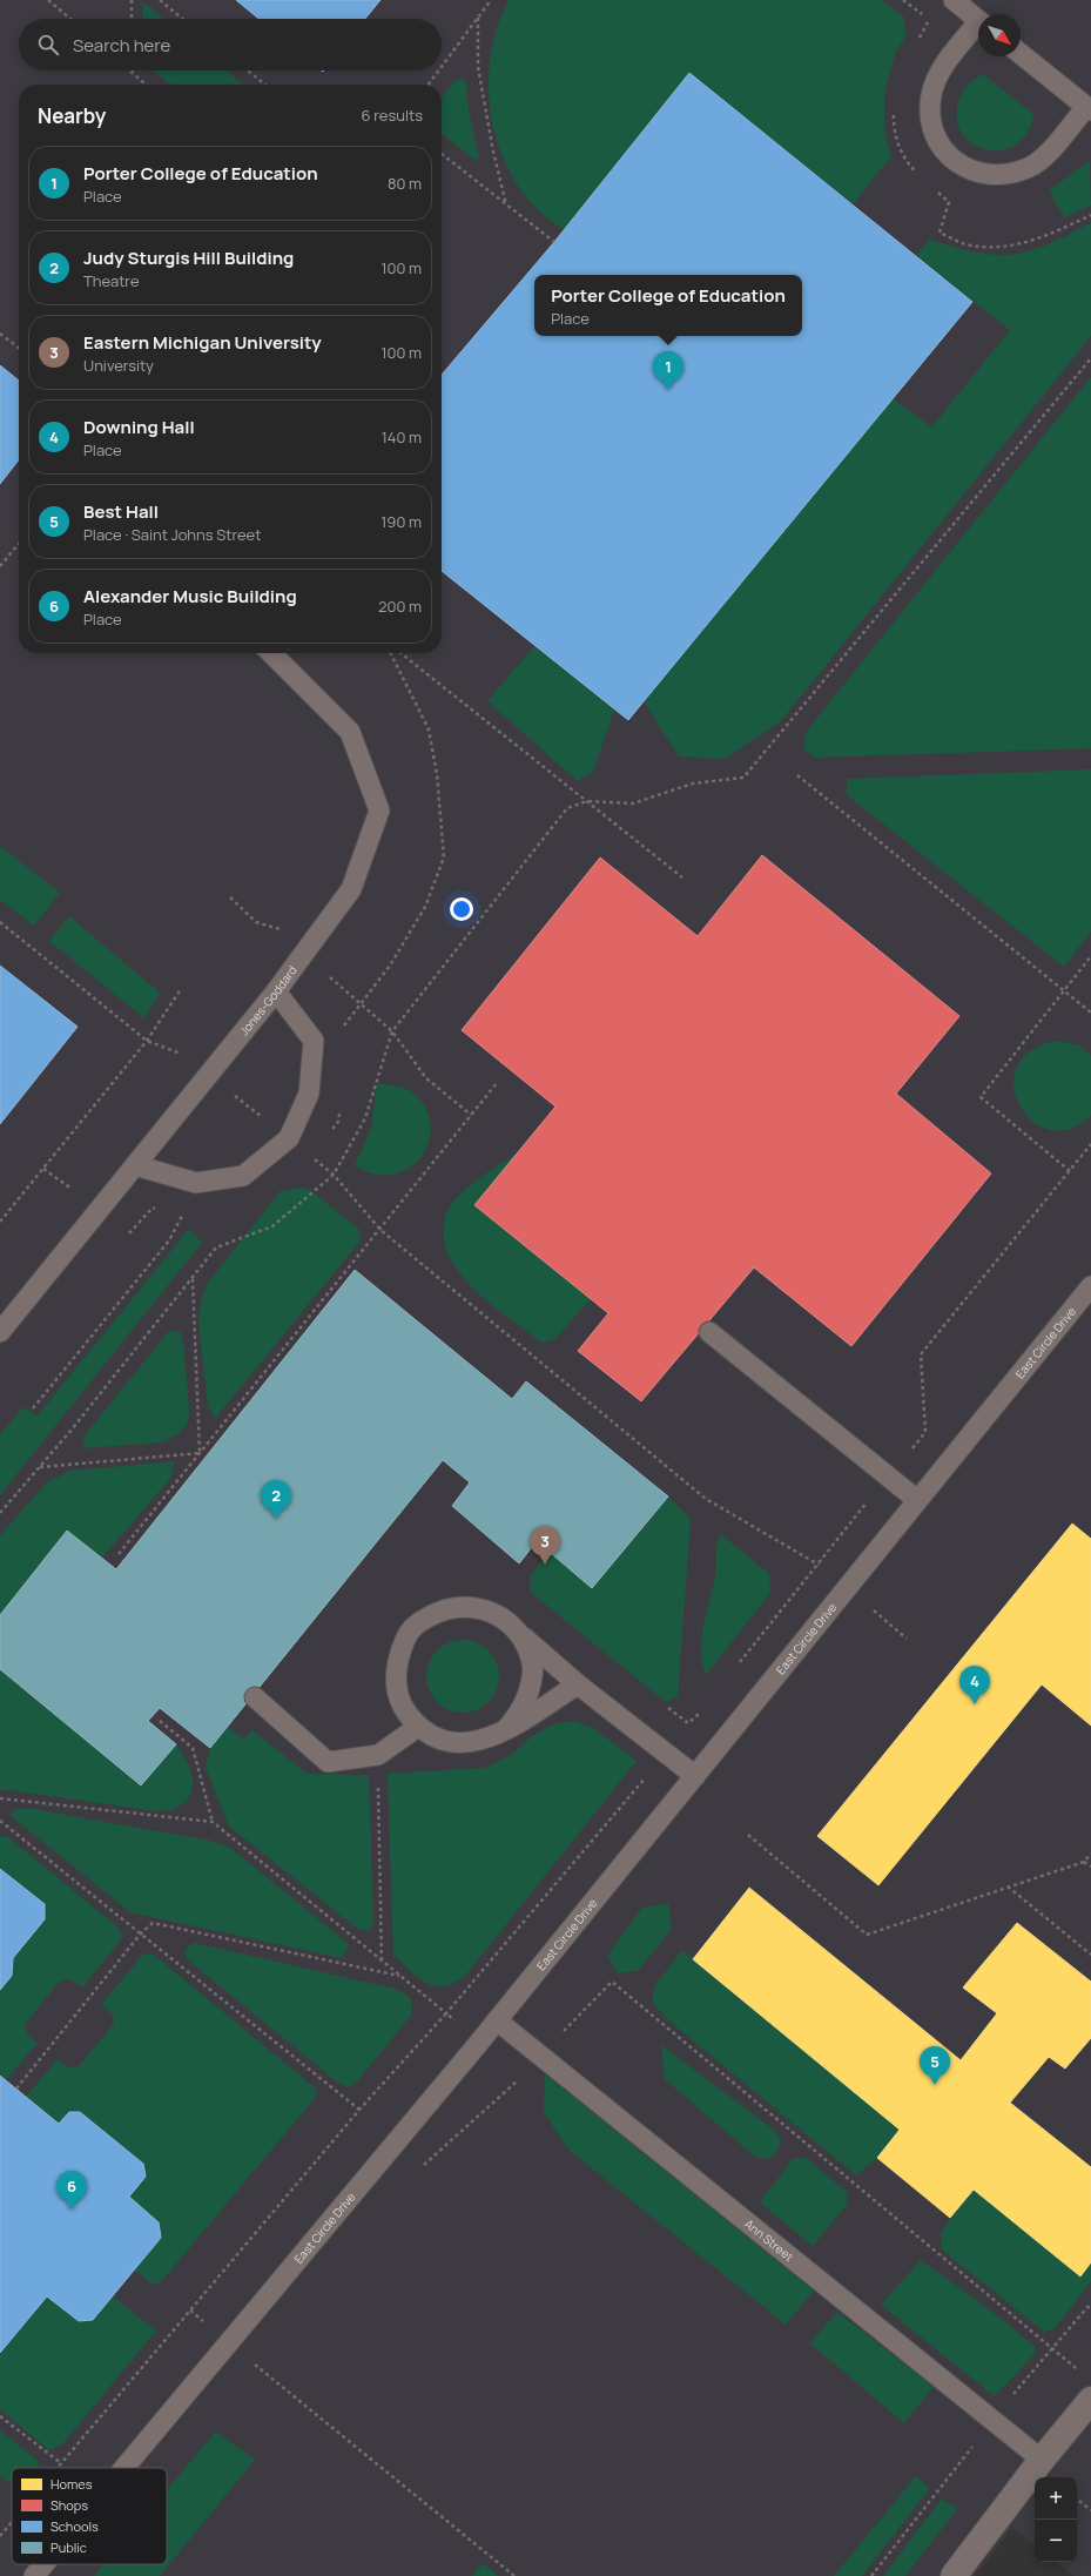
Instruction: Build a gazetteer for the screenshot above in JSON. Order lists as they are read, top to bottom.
{
  "streets": {
    "lane": ["Jones-Goddard", "East Circle Drive", "Ann Street"]
  },
  "crossings": [
    ["East Circle Drive", "Ann Street"]
  ],
  "legend": [
    "Homes",
    "Shops",
    "Schools",
    "Public"
  ],
  "north": "bottom right",
  "page": {
    "search": "Search here",
    "heading": ["Nearby", "6 results"],
    "list": [
      {
        "mark": "1",
        "name": "Porter College of Education",
        "note": "Place",
        "value": "80 m"
      },
      {
        "mark": "2",
        "name": "Judy Sturgis Hill Building",
        "note": "Theatre",
        "value": "100 m"
      },
      {
        "mark": "3",
        "name": "Eastern Michigan University",
        "note": "University",
        "value": "100 m"
      },
      {
        "mark": "4",
        "name": "Downing Hall",
        "note": "Place",
        "value": "140 m"
      },
      {
        "mark": "5",
        "name": "Best Hall",
        "note": "Place · Saint Johns Street",
        "value": "190 m"
      },
      {
        "mark": "6",
        "name": "Alexander Music Building",
        "note": "Place",
        "value": "200 m"
      }
    ],
    "popup": ["Porter College of Education", "Place"],
    "pins": [
      "1",
      "2",
      "3",
      "4",
      "5",
      "6"
    ],
    "map_buttons": ["+", "−"]
  }
}
